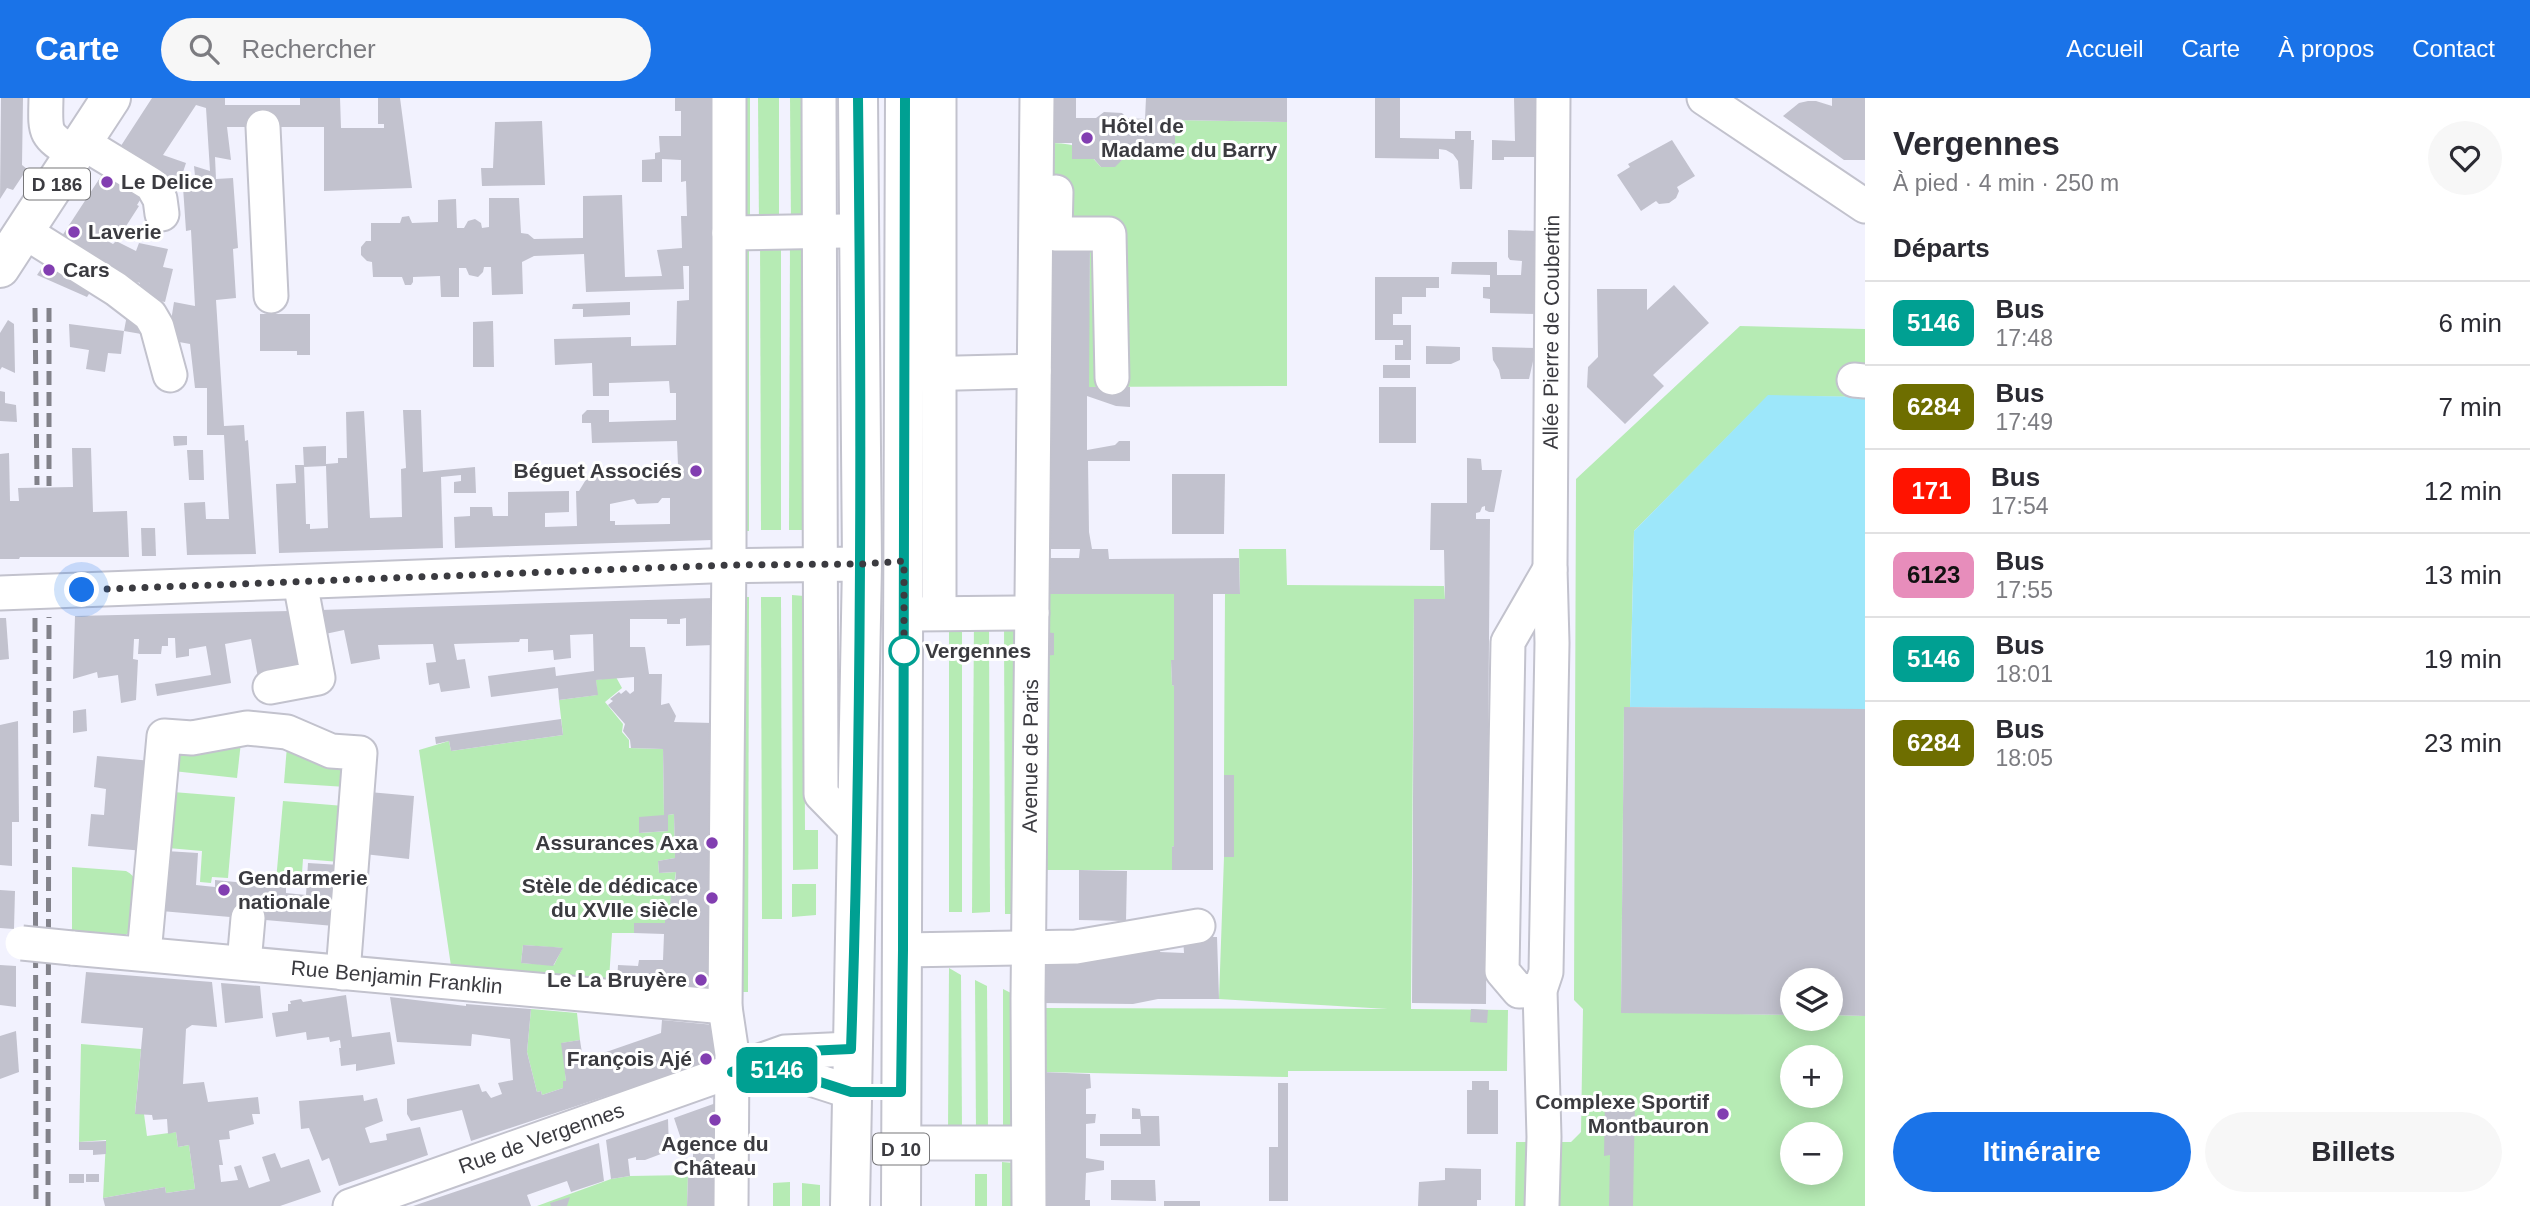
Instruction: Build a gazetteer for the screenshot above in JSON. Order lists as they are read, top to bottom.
{
  "streets": {
    "main road": ["D 186", "D 10"],
    "street": [
      "Allée Pierre de Coubertin",
      "Avenue de Paris",
      "Rue Benjamin Franklin",
      "Rue de Vergennes"
    ]
  },
  "crossings": [
    ["Rue de Vergennes", "D 10"]
  ],
  "places": [
    "Hôtel de Madame du Barry",
    "Le Delice",
    "Laverie",
    "Cars",
    "Béguet Associés",
    "Vergennes",
    "Assurances Axa",
    "Gendarmerie nationale",
    "Stèle de dédicace du XVIIe siècle",
    "Le La Bruyère",
    "François Ajé",
    "Complexe Sportif Montbauron",
    "Agence du Château"
  ],
  "lines": ["bus line 5146"],
  "page": {
    "header": "Carte",
    "search": "Rechercher",
    "nav": [
      "Accueil",
      "Carte",
      "À propos",
      "Contact"
    ],
    "on_map": "5146",
    "heading": [
      ["Vergennes", "À pied · 4 min · 250 m"],
      "Départs"
    ],
    "list": [
      {
        "mark": "5146",
        "name": "Bus",
        "note": "17:48",
        "value": "6 min"
      },
      {
        "mark": "6284",
        "name": "Bus",
        "note": "17:49",
        "value": "7 min"
      },
      {
        "mark": "171",
        "name": "Bus",
        "note": "17:54",
        "value": "12 min"
      },
      {
        "mark": "6123",
        "name": "Bus",
        "note": "17:55",
        "value": "13 min"
      },
      {
        "mark": "5146",
        "name": "Bus",
        "note": "18:01",
        "value": "19 min"
      },
      {
        "mark": "6284",
        "name": "Bus",
        "note": "18:05",
        "value": "23 min"
      }
    ],
    "map_buttons": ["+", "−"],
    "buttons": ["Itinéraire", "Billets"]
  }
}
